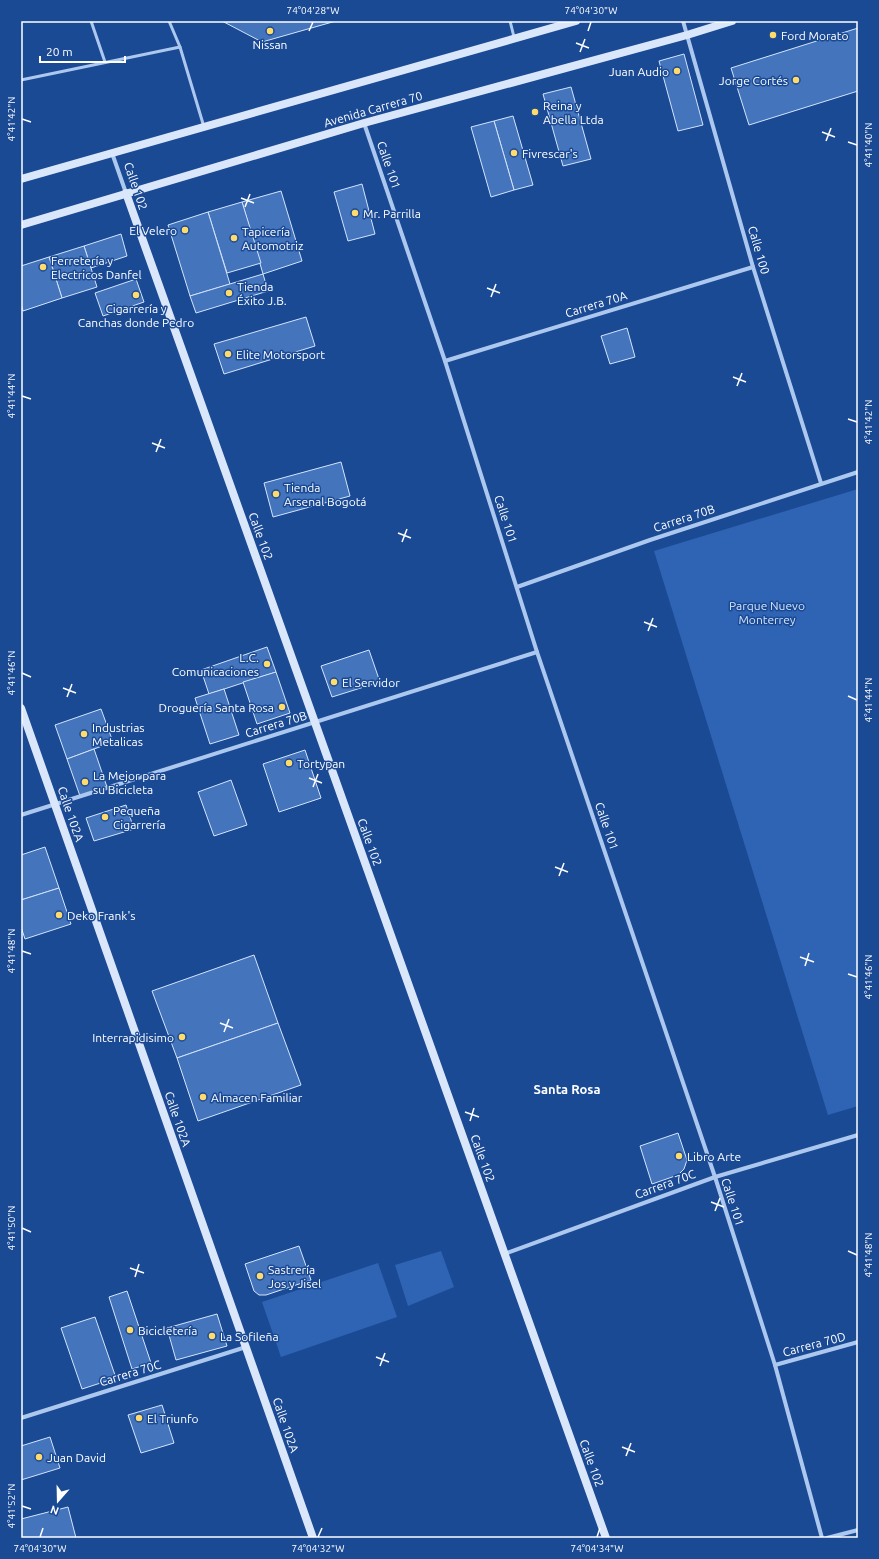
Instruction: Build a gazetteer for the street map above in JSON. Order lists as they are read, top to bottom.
{
  "streets": {
    "street": [
      "Avenida Carrera 70",
      "Calle 101",
      "Calle 102",
      "Calle 100",
      "Carrera 70A",
      "Carrera 70B",
      "Calle 102A",
      "Carrera 70C",
      "Carrera 70D"
    ]
  },
  "crossings": [
    ["Avenida Carrera 70", "Calle 101"],
    ["Avenida Carrera 70", "Calle 102"],
    ["Avenida Carrera 70", "Calle 100"],
    ["Calle 101", "Carrera 70A"],
    ["Calle 101", "Carrera 70B"],
    ["Calle 101", "Carrera 70C"],
    ["Calle 101", "Carrera 70D"],
    ["Calle 102", "Carrera 70B"],
    ["Calle 102", "Carrera 70C"],
    ["Calle 100", "Carrera 70A"],
    ["Calle 100", "Carrera 70B"],
    ["Carrera 70B", "Calle 102A"],
    ["Calle 102A", "Carrera 70C"]
  ],
  "districts": ["Santa Rosa"],
  "parks": ["Parque Nuevo Monterrey"],
  "places": [
    "Nissan",
    "Ford Morato",
    "Juan Audio",
    "Jorge Cortés",
    "Reina y Abella Ltda",
    "Fivrescar's",
    "Mr. Parrilla",
    "El Velero",
    "Tapicería Automotriz",
    "Ferretería y Electricos Danfel",
    "Tienda Éxito J.B.",
    "Cigarrería y Canchas donde Pedro",
    "Elite Motorsport",
    "Tienda Arsenal Bogotá",
    "L.C. Comunicaciones",
    "El Servidor",
    "Droguería Santa Rosa",
    "Industrias Metalicas",
    "Tortypan",
    "La Mejor para su Bicicleta",
    "Pequeña Cigarrería",
    "Deko Frank's",
    "Interrapidisimo",
    "Almacen Familiar",
    "Libro Arte",
    "Sastrería Jos y Jisel",
    "Bicicletería",
    "La Sofileña",
    "El Triunfo",
    "Juan David"
  ],
  "scale_bar": "20 m",
  "north": "bottom",
  "coordinates": [
    "74°04'28\"W",
    "74°04'30\"W",
    "4°41'42\"N",
    "4°41'40\"N",
    "4°41'44\"N",
    "4°41'46\"N",
    "4°41'48\"N",
    "4°41'50\"N",
    "4°41'52\"N",
    "74°04'32\"W",
    "74°04'34\"W"
  ]
}
